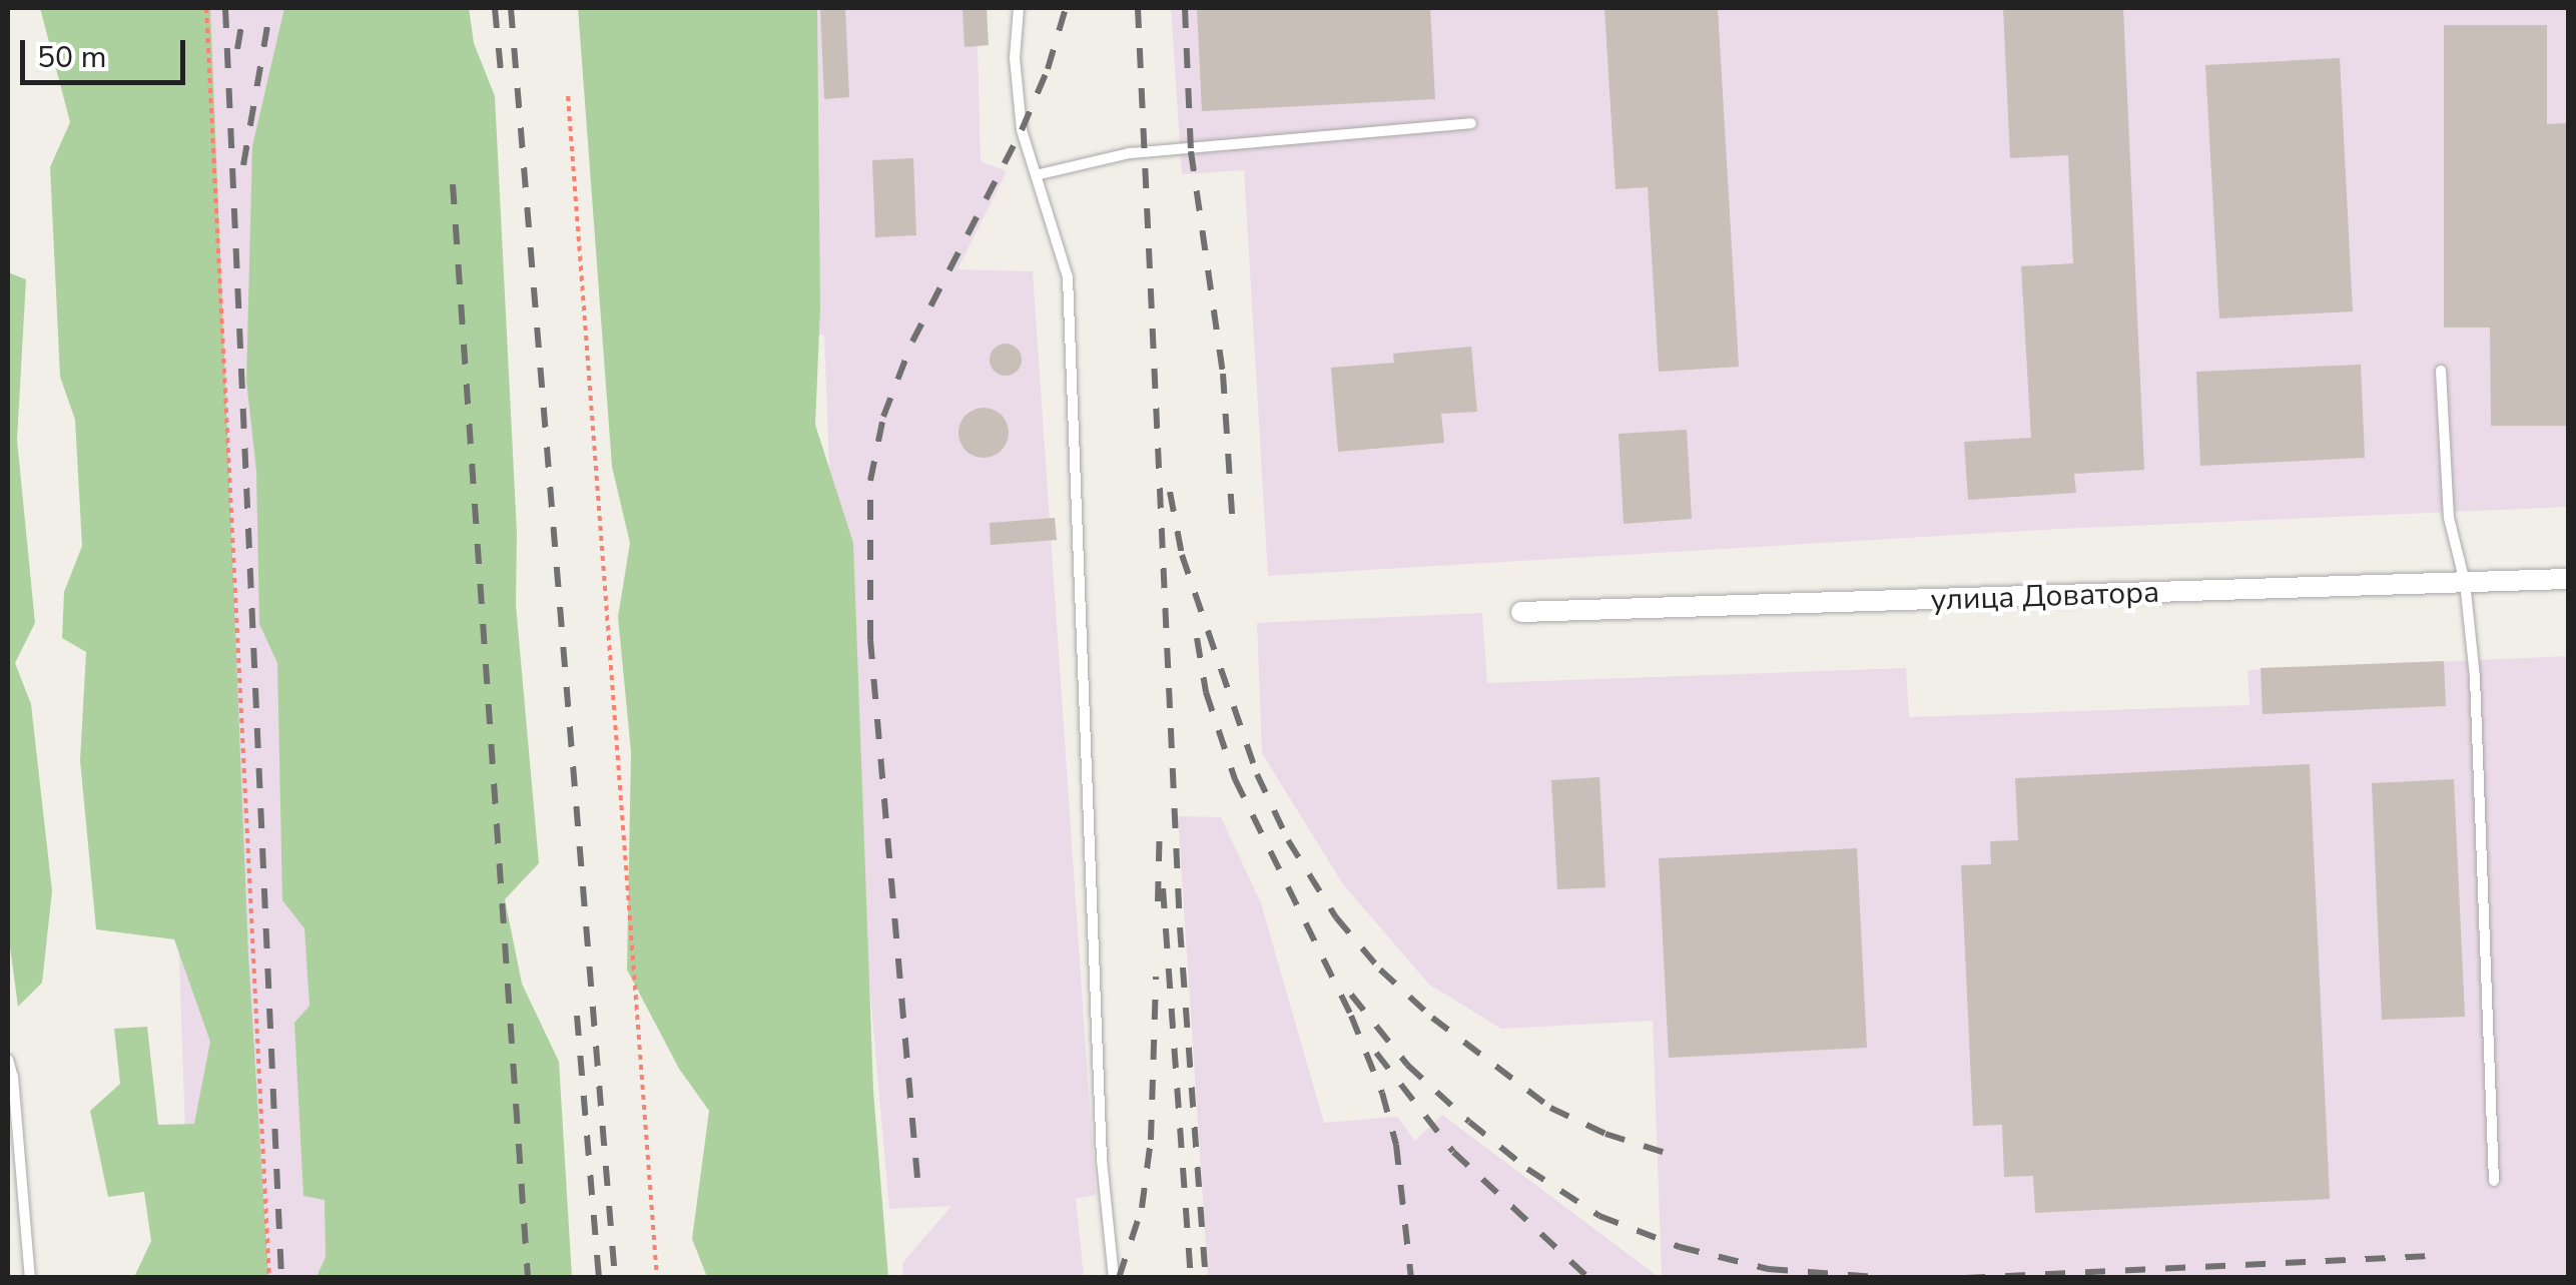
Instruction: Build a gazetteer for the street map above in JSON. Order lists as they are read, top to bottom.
{
  "streets": {
    "street": ["улица Доватора"]
  },
  "scale_bar": "50 m"
}
